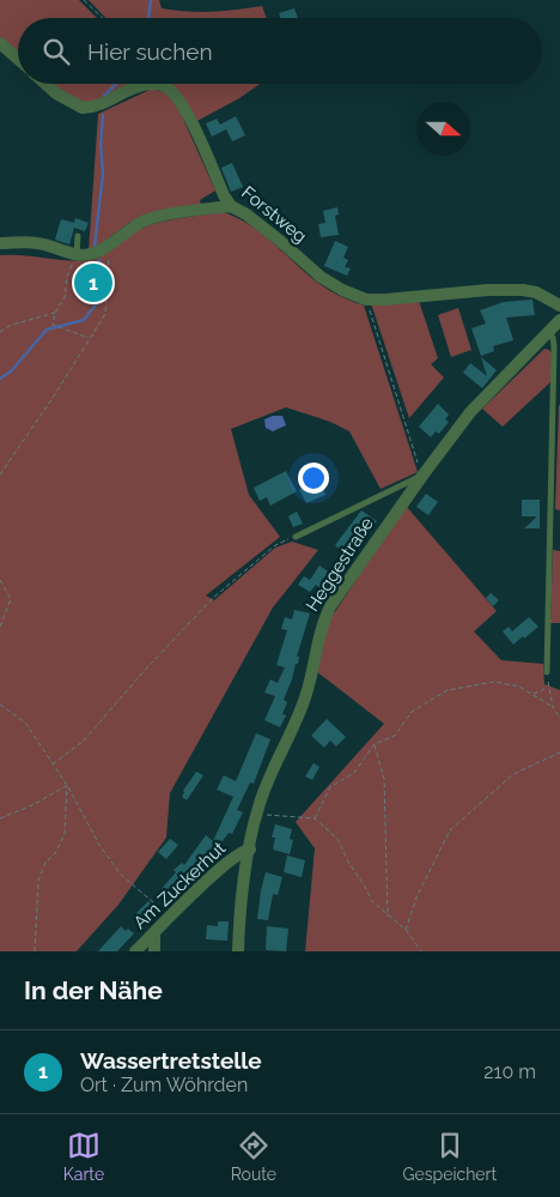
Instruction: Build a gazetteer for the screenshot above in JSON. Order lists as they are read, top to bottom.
{
  "streets": {
    "street": ["Forstweg", "Heggestraße", "Am Zuckerhut"]
  },
  "crossings": [
    ["Heggestraße", "Am Zuckerhut"]
  ],
  "north": "right",
  "page": {
    "search": "Hier suchen",
    "pins": "1",
    "heading": "In der Nähe",
    "list": [
      {
        "mark": "1",
        "name": "Wassertretstelle",
        "note": "Ort · Zum Wöhrden",
        "value": "210 m"
      }
    ],
    "nav": ["Karte", "Route", "Gespeichert"]
  }
}
